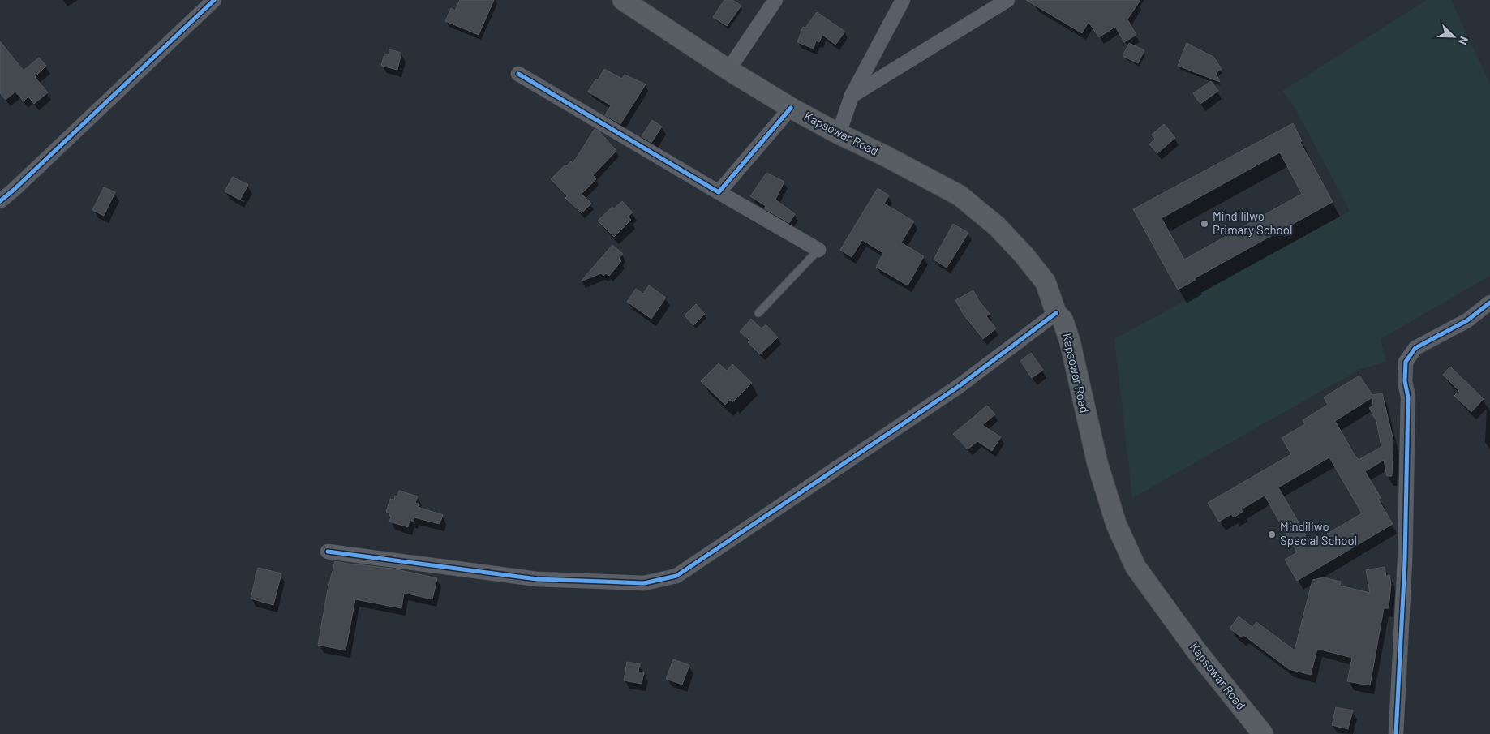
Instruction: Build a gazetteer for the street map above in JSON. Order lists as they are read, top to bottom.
{
  "streets": {
    "main road": ["Kapsowar Road"]
  },
  "places": ["Mindililwo Primary School", "Mindiliwo Special School"],
  "north": "bottom right"
}
